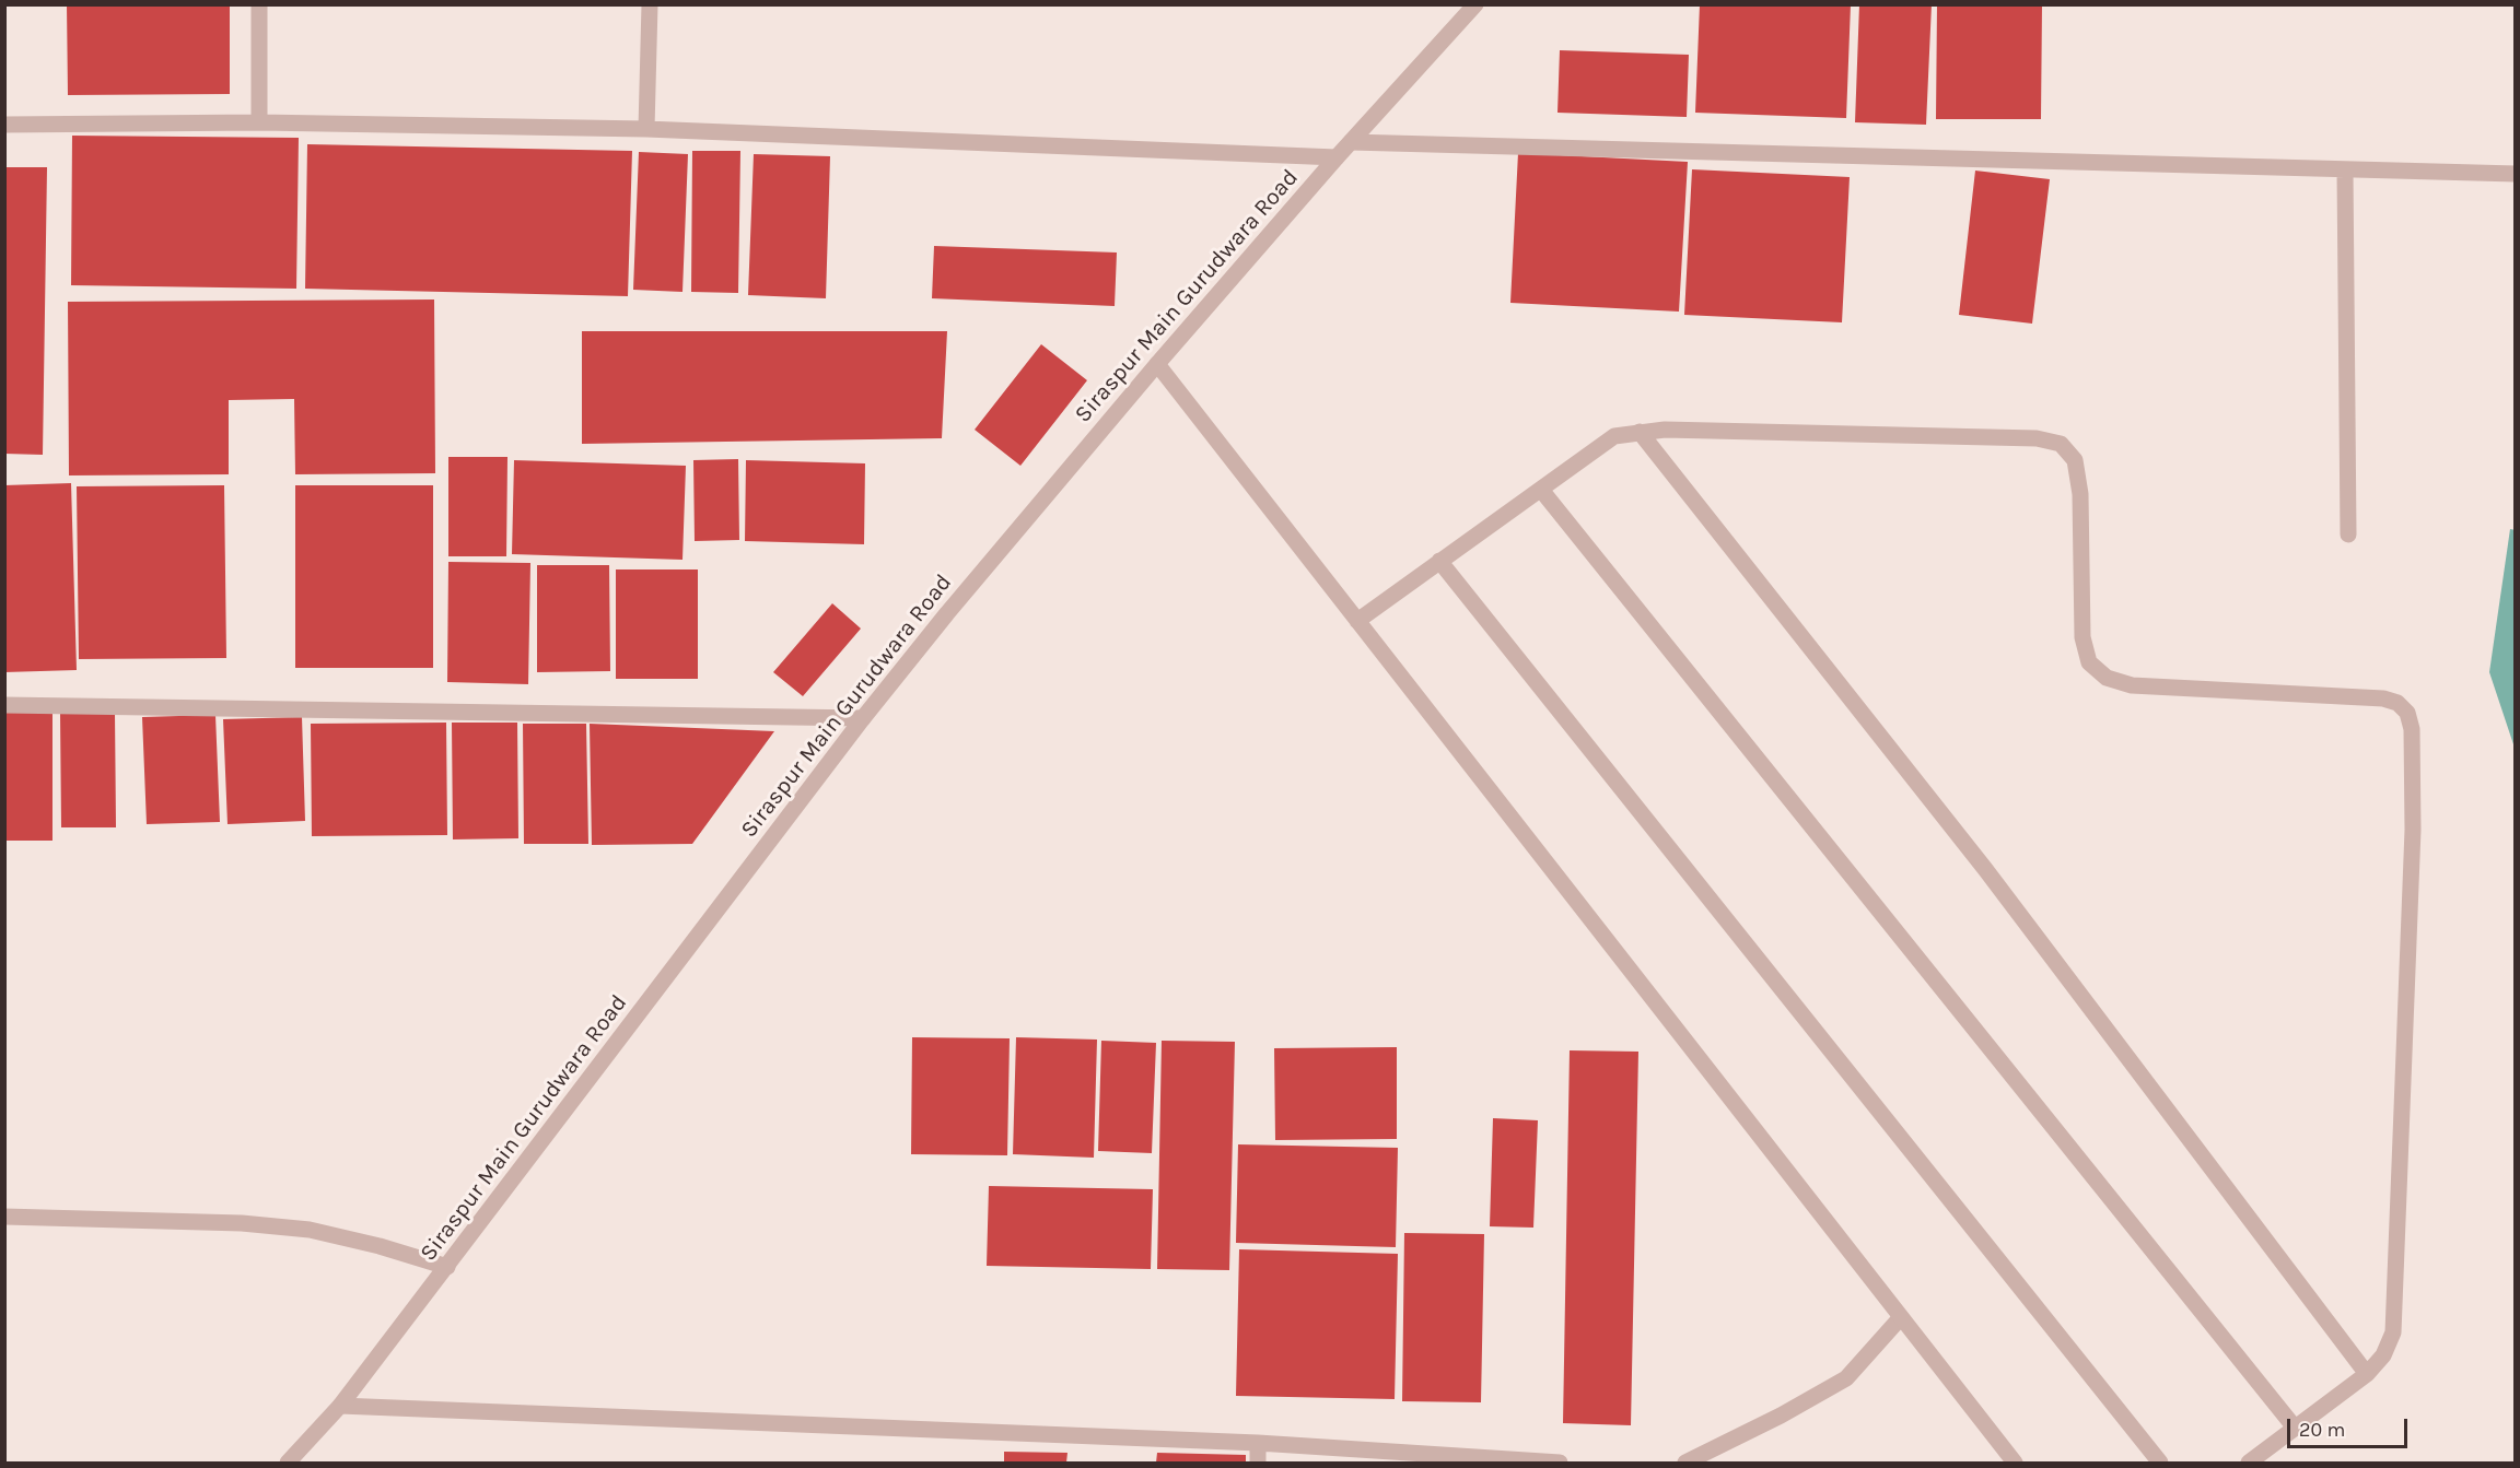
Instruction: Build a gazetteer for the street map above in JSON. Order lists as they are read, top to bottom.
{
  "streets": {
    "street": ["Siraspur Main Gurudwara Road"]
  },
  "scale_bar": "20 m"
}
